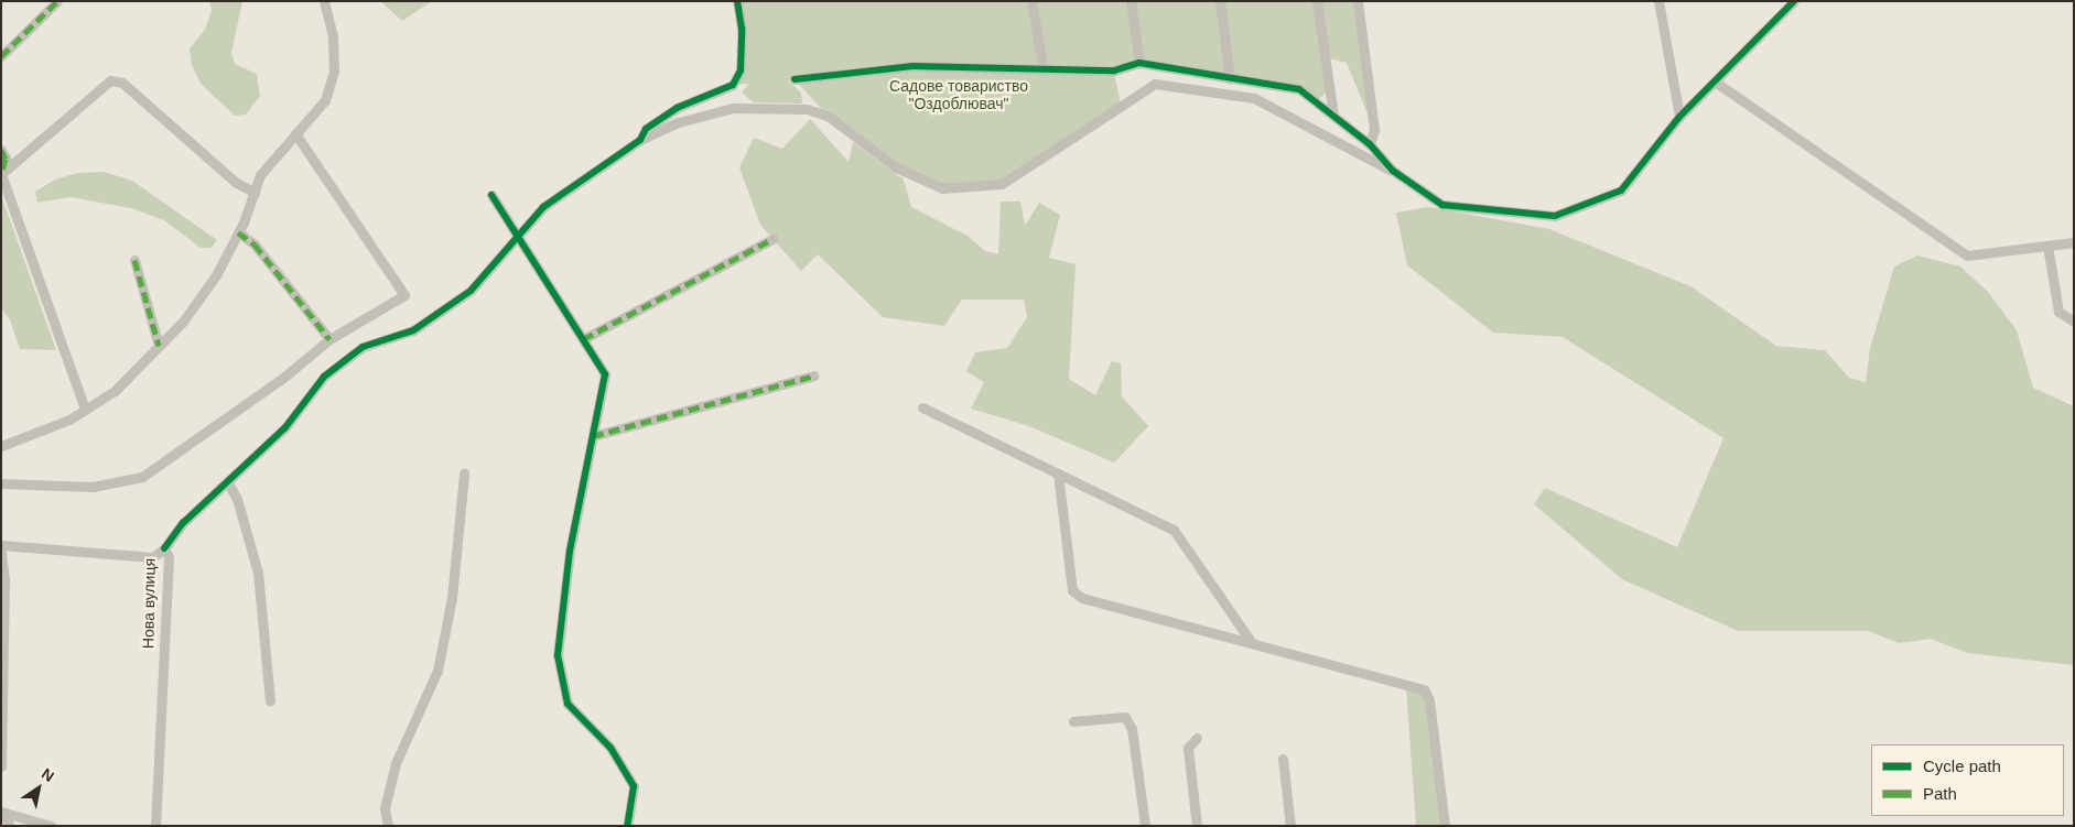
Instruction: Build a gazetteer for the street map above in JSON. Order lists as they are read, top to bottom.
{
  "streets": {
    "street": ["Нова вулиця"]
  },
  "parks": ["Садове товариство \"Оздоблювач\""],
  "legend": ["Cycle path", "Path"],
  "north": "top right"
}
